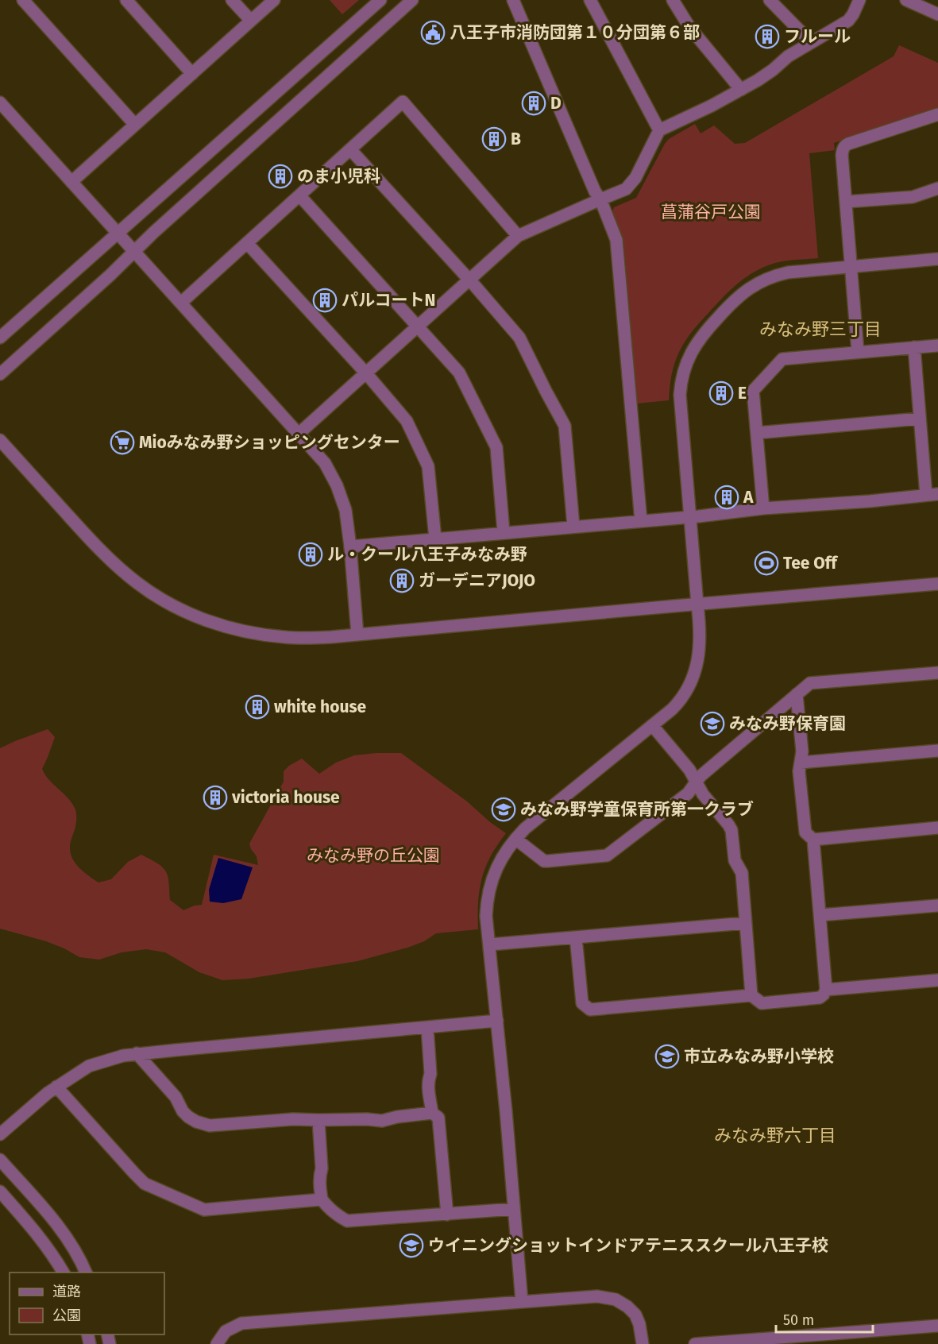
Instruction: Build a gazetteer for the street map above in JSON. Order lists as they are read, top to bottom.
{
  "districts": ["みなみ野三丁目", "みなみ野六丁目"],
  "parks": ["菖蒲谷戸公園", "みなみ野の丘公園"],
  "places": {
    "public building": ["八王子市消防団第１０分団第６部"],
    "building": [
      "フルール",
      "D",
      "B",
      "のま小児科",
      "パルコートN",
      "E",
      "A",
      "ル・クール八王子みなみ野",
      "ガーデニアJOJO",
      "white house",
      "victoria house"
    ],
    "supermarket": ["Mioみなみ野ショッピングセンター"],
    "sports": ["Tee Off"],
    "school or university": [
      "みなみ野保育園",
      "みなみ野学童保育所第一クラブ",
      "市立みなみ野小学校",
      "ウイニングショットインドアテニススクール八王子校"
    ]
  },
  "legend": ["道路", "公園"],
  "scale_bar": "50 m"
}
